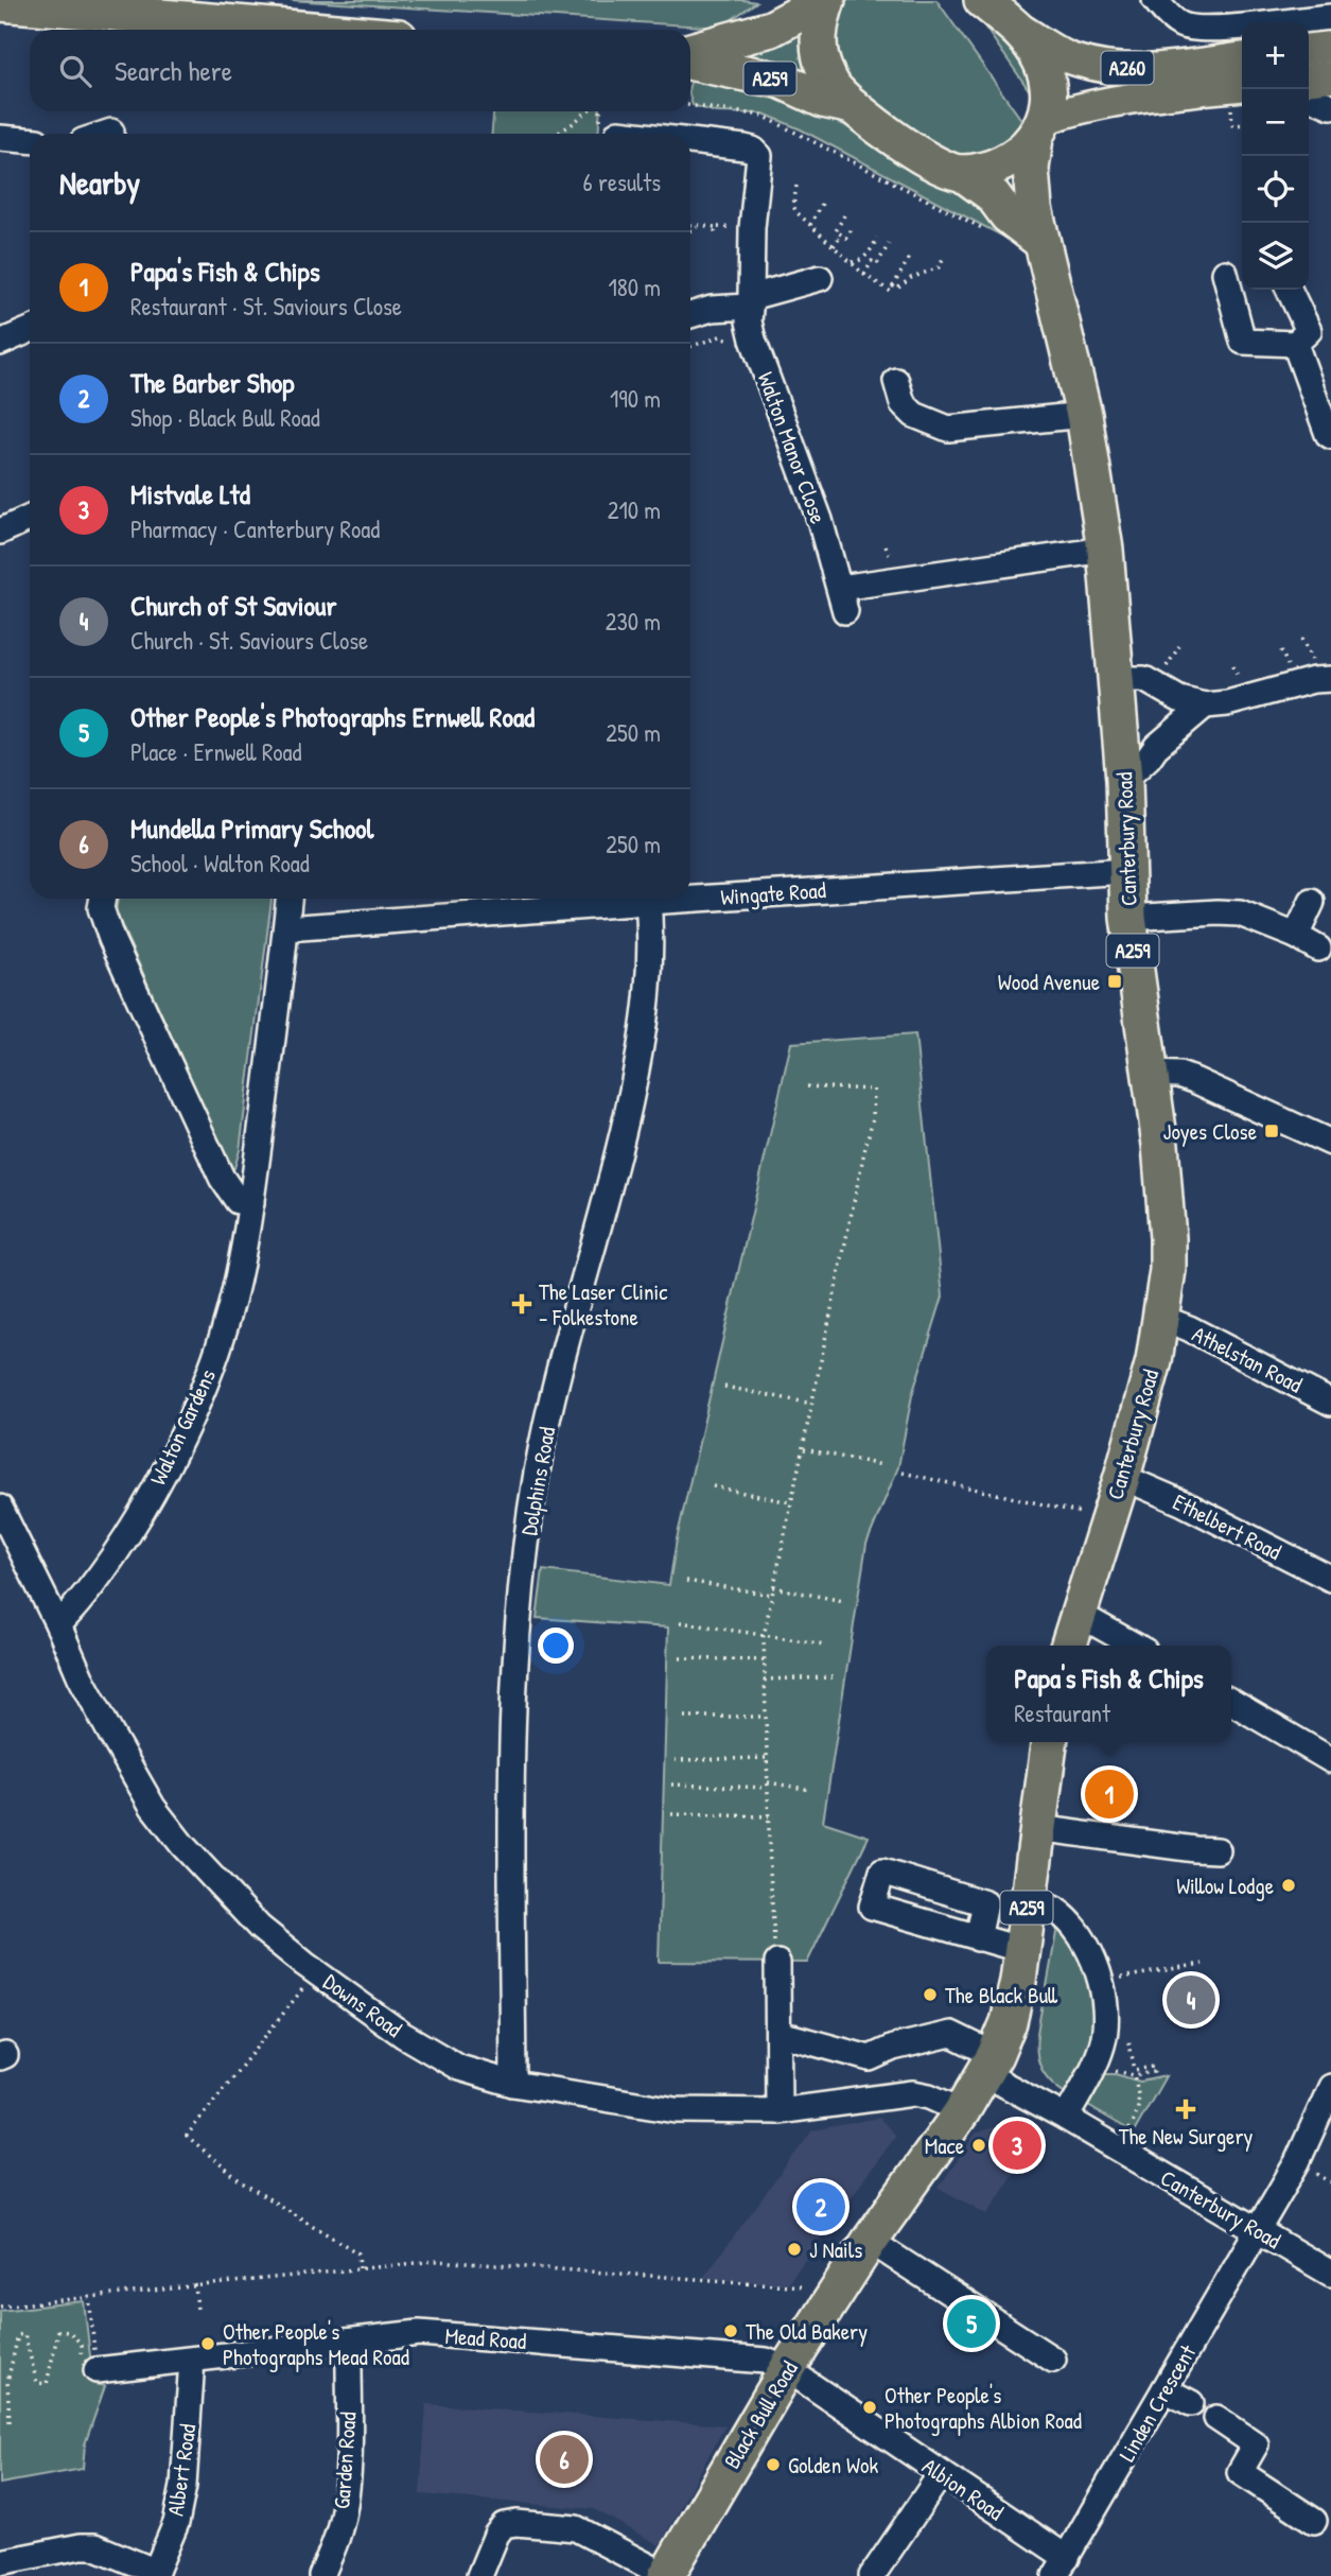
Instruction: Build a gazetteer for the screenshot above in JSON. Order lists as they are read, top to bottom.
{
  "streets": {
    "highway": ["A259", "Canterbury Road", "Black Bull Road"],
    "main road": ["A260"],
    "street": [
      "Walton Manor Close",
      "Wingate Road",
      "Athelstan Road",
      "Walton Gardens",
      "Dolphins Road",
      "Ethelbert Road",
      "Downs Road",
      "Mead Road",
      "Linden Crescent",
      "Garden Road",
      "Albert Road",
      "Albion Road"
    ]
  },
  "crossings": [
    ["A260", "Canterbury Road"],
    ["A259", "Canterbury Road"],
    ["A259", "Black Bull Road"],
    ["Walton Manor Close", "Canterbury Road"],
    ["Canterbury Road", "Wingate Road"],
    ["Canterbury Road", "Athelstan Road"],
    ["Canterbury Road", "Ethelbert Road"],
    ["Canterbury Road", "Linden Crescent"],
    ["Canterbury Road", "Black Bull Road"],
    ["Wingate Road", "Walton Gardens"],
    ["Walton Gardens", "Downs Road"],
    ["Dolphins Road", "Downs Road"],
    ["Downs Road", "Black Bull Road"],
    ["Mead Road", "Black Bull Road"],
    ["Mead Road", "Garden Road"],
    ["Mead Road", "Albert Road"],
    ["Mead Road", "Albion Road"],
    ["Linden Crescent", "Albion Road"],
    ["Black Bull Road", "Albion Road"]
  ],
  "places": {
    "transit": ["Wood Avenue", "Joyes Close"],
    "health": ["The Laser Clinic - Folkestone", "The New Surgery"],
    "other": [
      "Willow Lodge",
      "The Black Bull",
      "Mace",
      "J Nails",
      "The Old Bakery",
      "Other People's Photographs Mead Road",
      "Other People's Photographs Albion Road",
      "Golden Wok"
    ]
  },
  "page": {
    "map_buttons": ["+", "−"],
    "search": "Search here",
    "heading": ["Nearby", "6 results"],
    "list": [
      {
        "mark": "1",
        "name": "Papa's Fish & Chips",
        "note": "Restaurant · St. Saviours Close",
        "value": "180 m"
      },
      {
        "mark": "2",
        "name": "The Barber Shop",
        "note": "Shop · Black Bull Road",
        "value": "190 m"
      },
      {
        "mark": "3",
        "name": "Mistvale Ltd",
        "note": "Pharmacy · Canterbury Road",
        "value": "210 m"
      },
      {
        "mark": "4",
        "name": "Church of St Saviour",
        "note": "Church · St. Saviours Close",
        "value": "230 m"
      },
      {
        "mark": "5",
        "name": "Other People's Photographs Ernwell Road",
        "note": "Place · Ernwell Road",
        "value": "250 m"
      },
      {
        "mark": "6",
        "name": "Mundella Primary School",
        "note": "School · Walton Road",
        "value": "250 m"
      }
    ],
    "popup": ["Papa's Fish & Chips", "Restaurant"],
    "pins": [
      "1",
      "4",
      "3",
      "2",
      "5",
      "6"
    ]
  }
}
